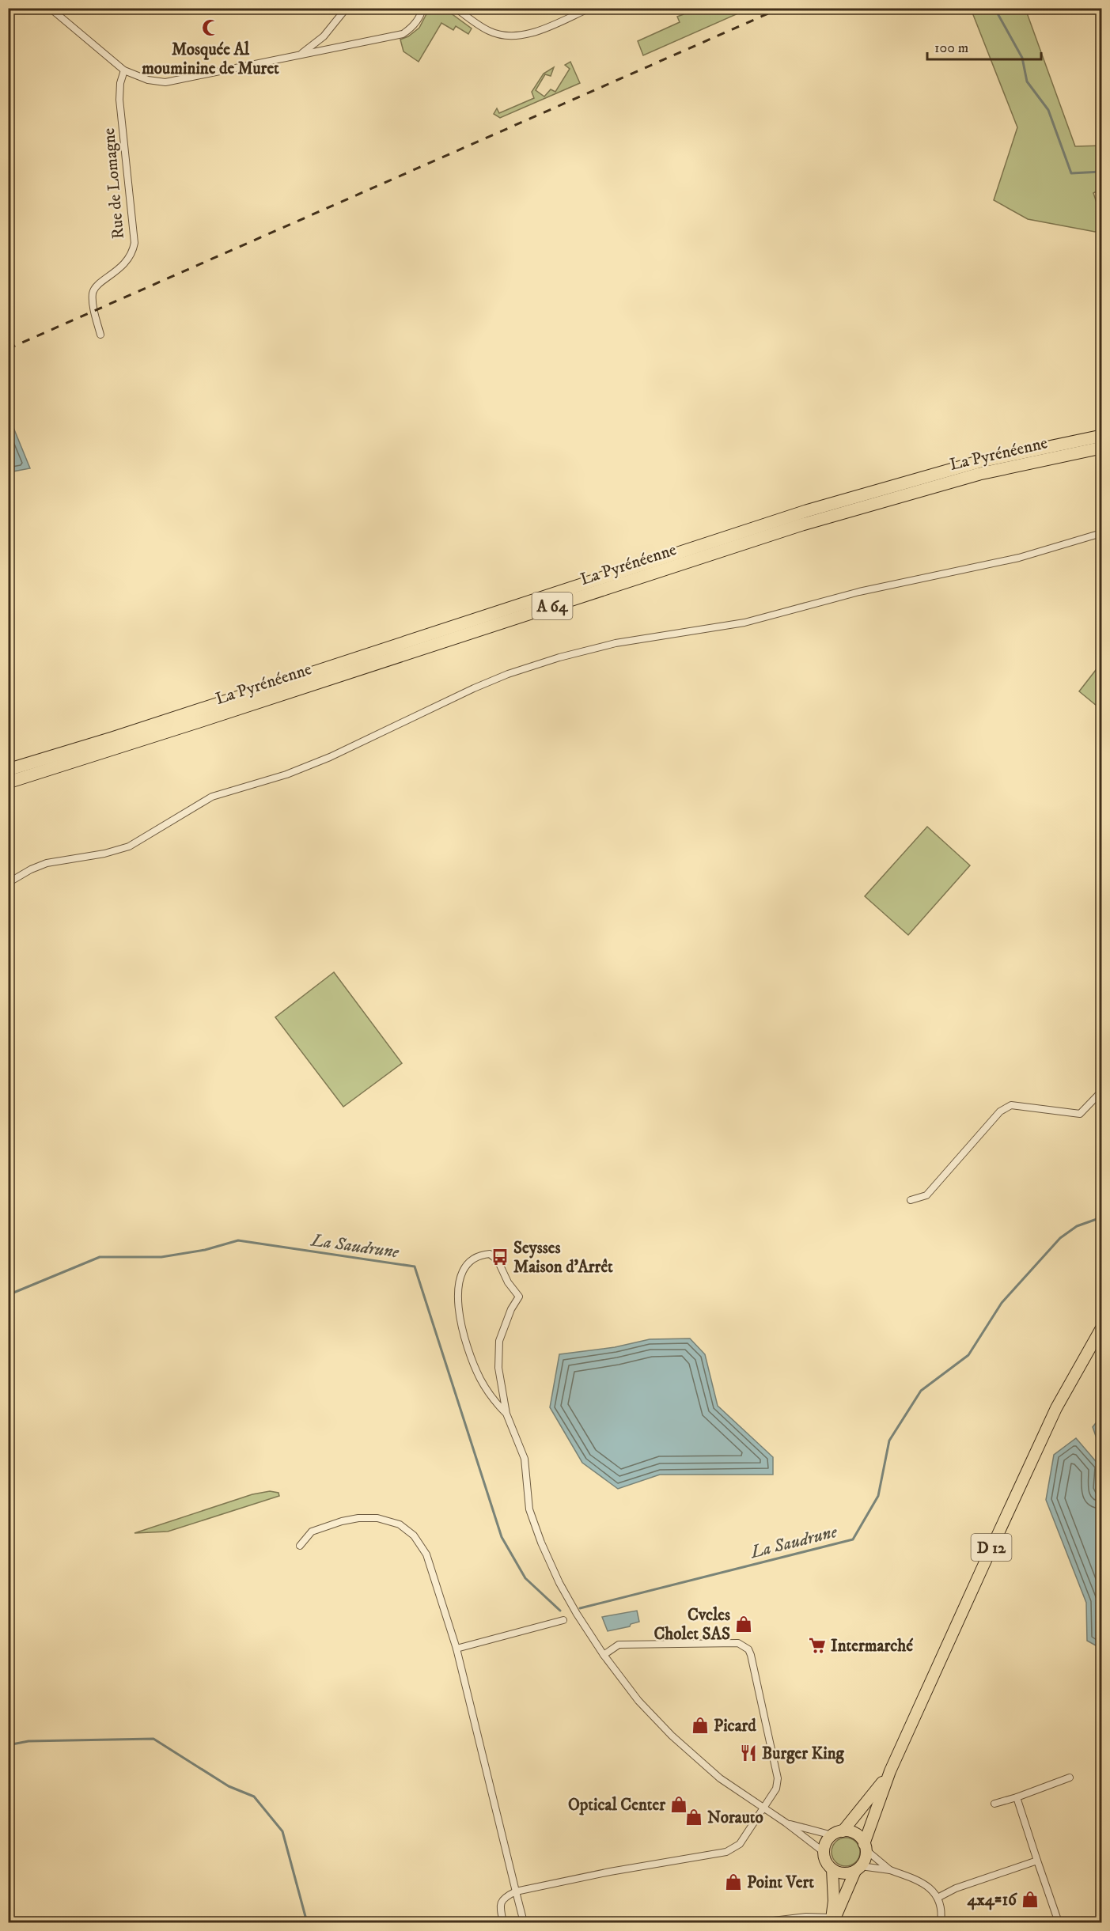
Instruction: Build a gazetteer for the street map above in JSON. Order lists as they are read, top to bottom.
{
  "streets": {
    "highway": ["La Pyrénéenne", "A 64"],
    "main road": ["D 12"],
    "street": ["Rue de Lomagne"]
  },
  "water": ["La Saudrune"],
  "places": {
    "mosque": ["Mosquée Al mouminine de Muret"],
    "bus stop": ["Seysses Maison d'Arrêt"],
    "shop": [
      "Cvcles Cholet SAS",
      "Picard",
      "Optical Center",
      "Norauto",
      "Point Vert",
      "4x4=16"
    ],
    "supermarket": ["Intermarché"],
    "restaurant": ["Burger King"]
  },
  "scale_bar": "100 m"
}
